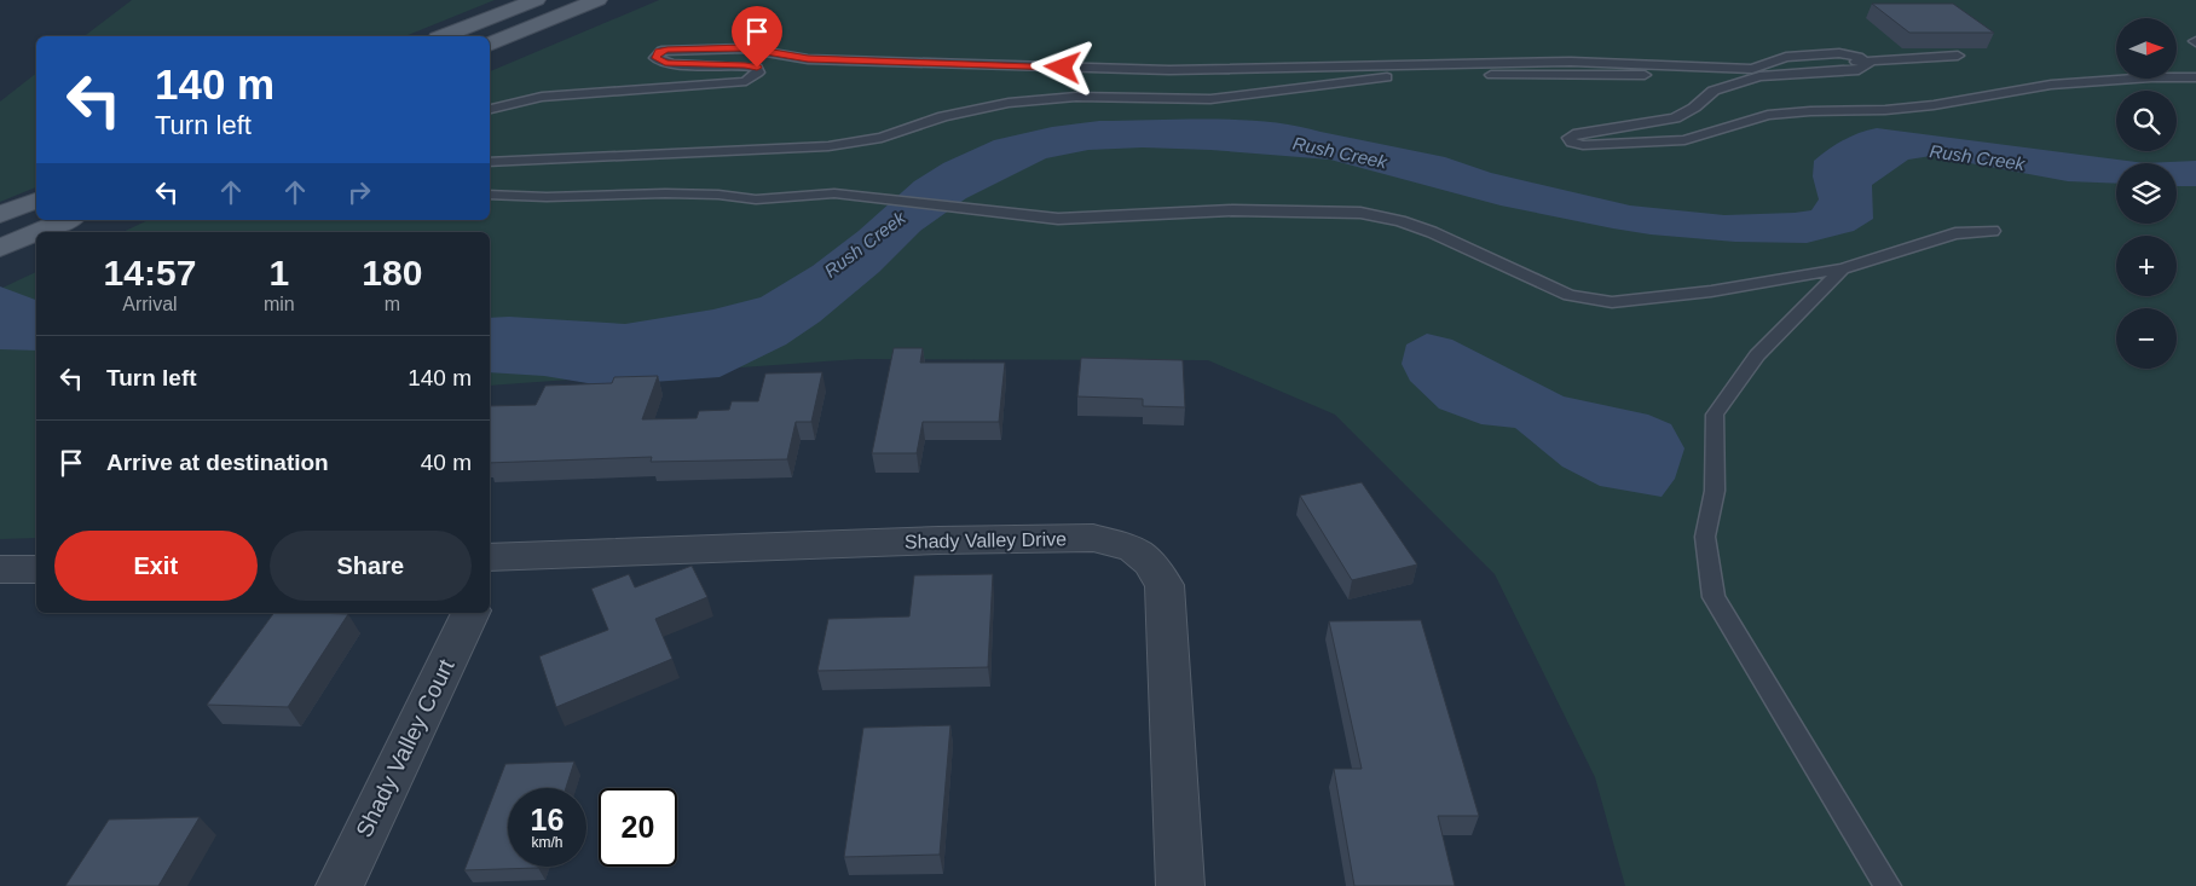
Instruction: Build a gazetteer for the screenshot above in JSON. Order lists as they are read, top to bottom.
{
  "streets": {
    "street": ["Shady Valley Drive", "Shady Valley Court"]
  },
  "water": ["Rush Creek"],
  "north": "right",
  "page": {
    "map_buttons": ["+", "−"],
    "turn": ["140 m", "Turn left"],
    "eta": [
      "14:57",
      "Arrival",
      "1",
      "min",
      "180",
      "m"
    ],
    "list": [
      {
        "name": "Turn left",
        "value": "140 m"
      },
      {
        "name": "Arrive at destination",
        "value": "40 m"
      }
    ],
    "buttons": ["Exit", "Share"],
    "speed": "16 km/h",
    "limit": "20"
  }
}
